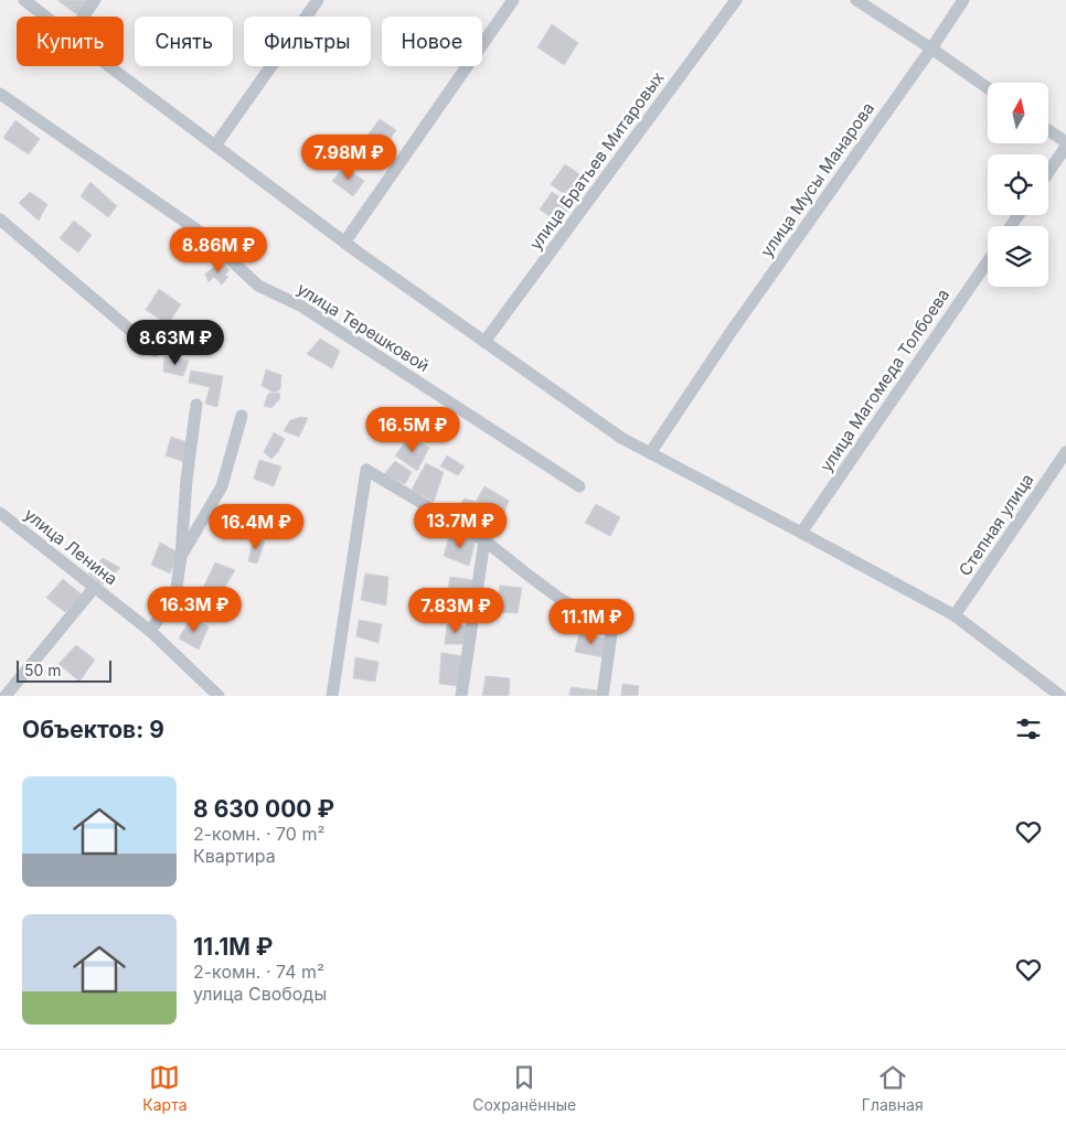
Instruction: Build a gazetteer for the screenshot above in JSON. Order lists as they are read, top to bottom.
{
  "streets": {
    "street": [
      "улица Братьев Митаровых",
      "улица Мусы Манарова",
      "улица Терешковой",
      "улица Магомеда Толбоева",
      "Степная улица",
      "улица Ленина"
    ]
  },
  "scale_bar": "50 m",
  "north": "top",
  "page": {
    "chip": [
      "Купить",
      "Снять",
      "Фильтры",
      "Новое"
    ],
    "price": [
      "7.98M ₽",
      "8.86M ₽",
      "8.63M ₽",
      "16.5M ₽",
      "13.7M ₽",
      "16.4M ₽",
      "16.3M ₽",
      "7.83M ₽",
      "11.1M ₽"
    ],
    "scale": "50 m",
    "heading": "Объектов: 9",
    "list": [
      {
        "name": "8 630 000 ₽",
        "note": "2-комн. · 70 m² · Квартира"
      },
      {
        "name": "11.1M ₽",
        "note": "2-комн. · 74 m² · улица Свободы"
      }
    ],
    "tabs": ["Карта", "Сохранённые", "Главная"]
  }
}
